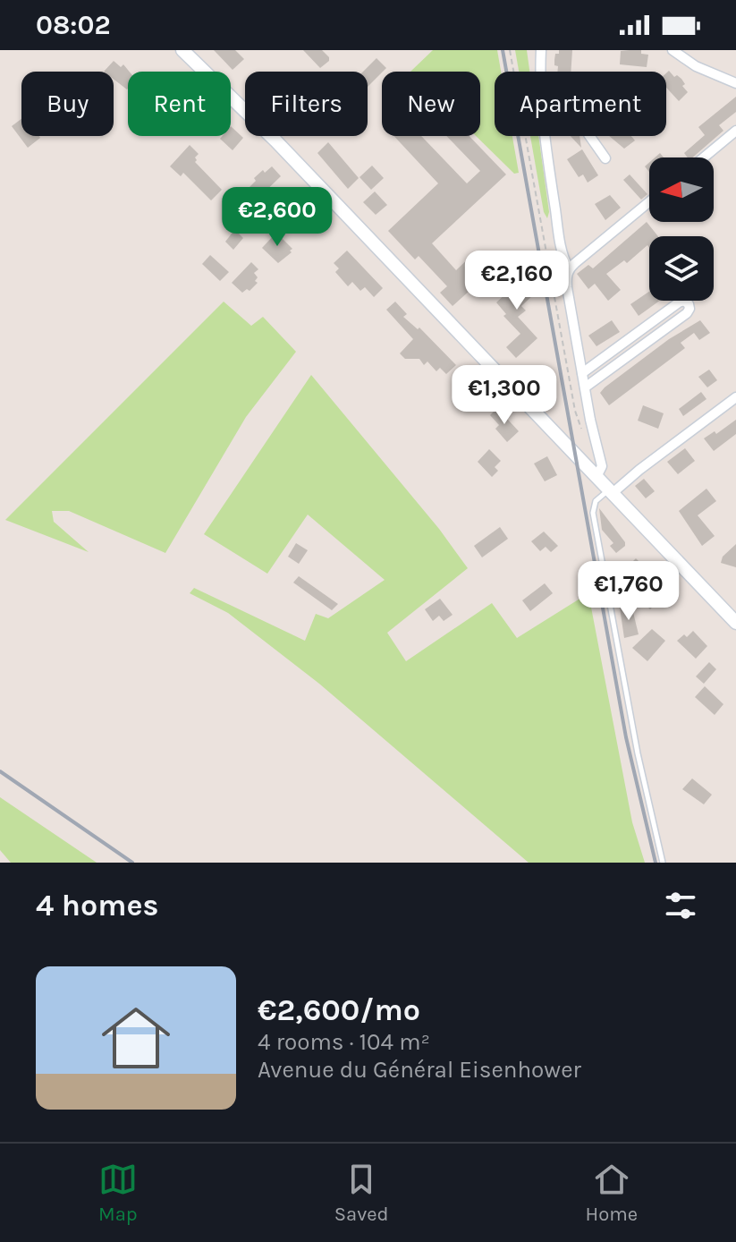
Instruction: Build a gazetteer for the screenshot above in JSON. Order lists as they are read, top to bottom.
{
  "north": "left",
  "page": {
    "status": "08:02",
    "chip": [
      "Buy",
      "Rent",
      "Filters",
      "New",
      "Apartment"
    ],
    "price": [
      "€2,600",
      "€2,160",
      "€1,300",
      "€1,760"
    ],
    "heading": "4 homes",
    "list": [
      {
        "name": "€2,600/mo",
        "note": "4 rooms · 104 m² · Avenue du Général Eisenhower"
      }
    ],
    "tabs": ["Map", "Saved", "Home"]
  }
}
